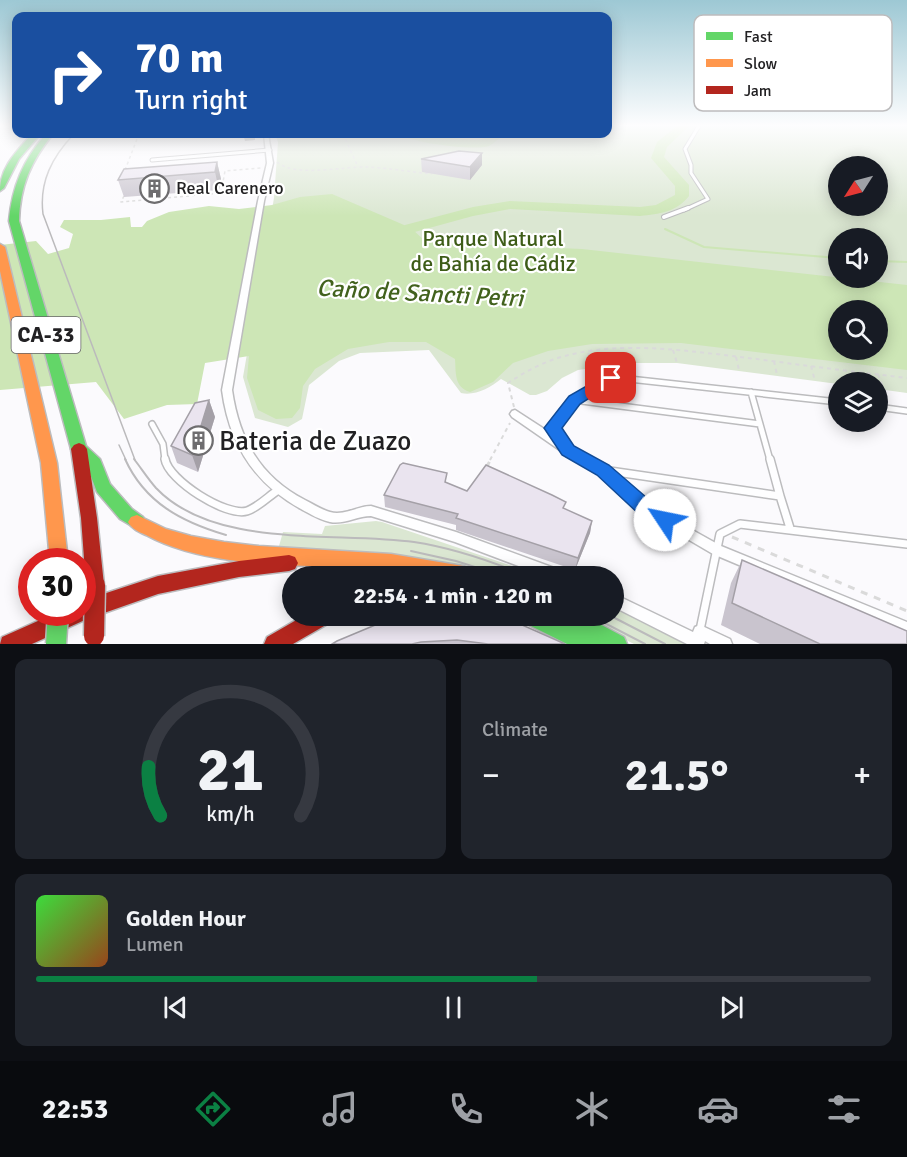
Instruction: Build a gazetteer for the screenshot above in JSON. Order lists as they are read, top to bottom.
{
  "streets": {
    "main road": ["CA-33"]
  },
  "water": ["Caño de Sancti Petri"],
  "parks": ["Parque Natural de Bahía de Cádiz"],
  "places": {
    "building": ["Real Carenero", "Bateria de Zuazo"]
  },
  "legend": ["Fast", "Slow", "Jam"],
  "north": "bottom left",
  "page": {
    "turn": ["70 m", "Turn right"],
    "limit": "30",
    "trip": "22:54 · 1 min · 120 m",
    "tile": "Climate",
    "heat": ["−", "21.5°", "+"],
    "song": ["Golden Hour", "Lumen"],
    "tabs": "22:53",
    "gauge": ["21", "km/h"]
  }
}
